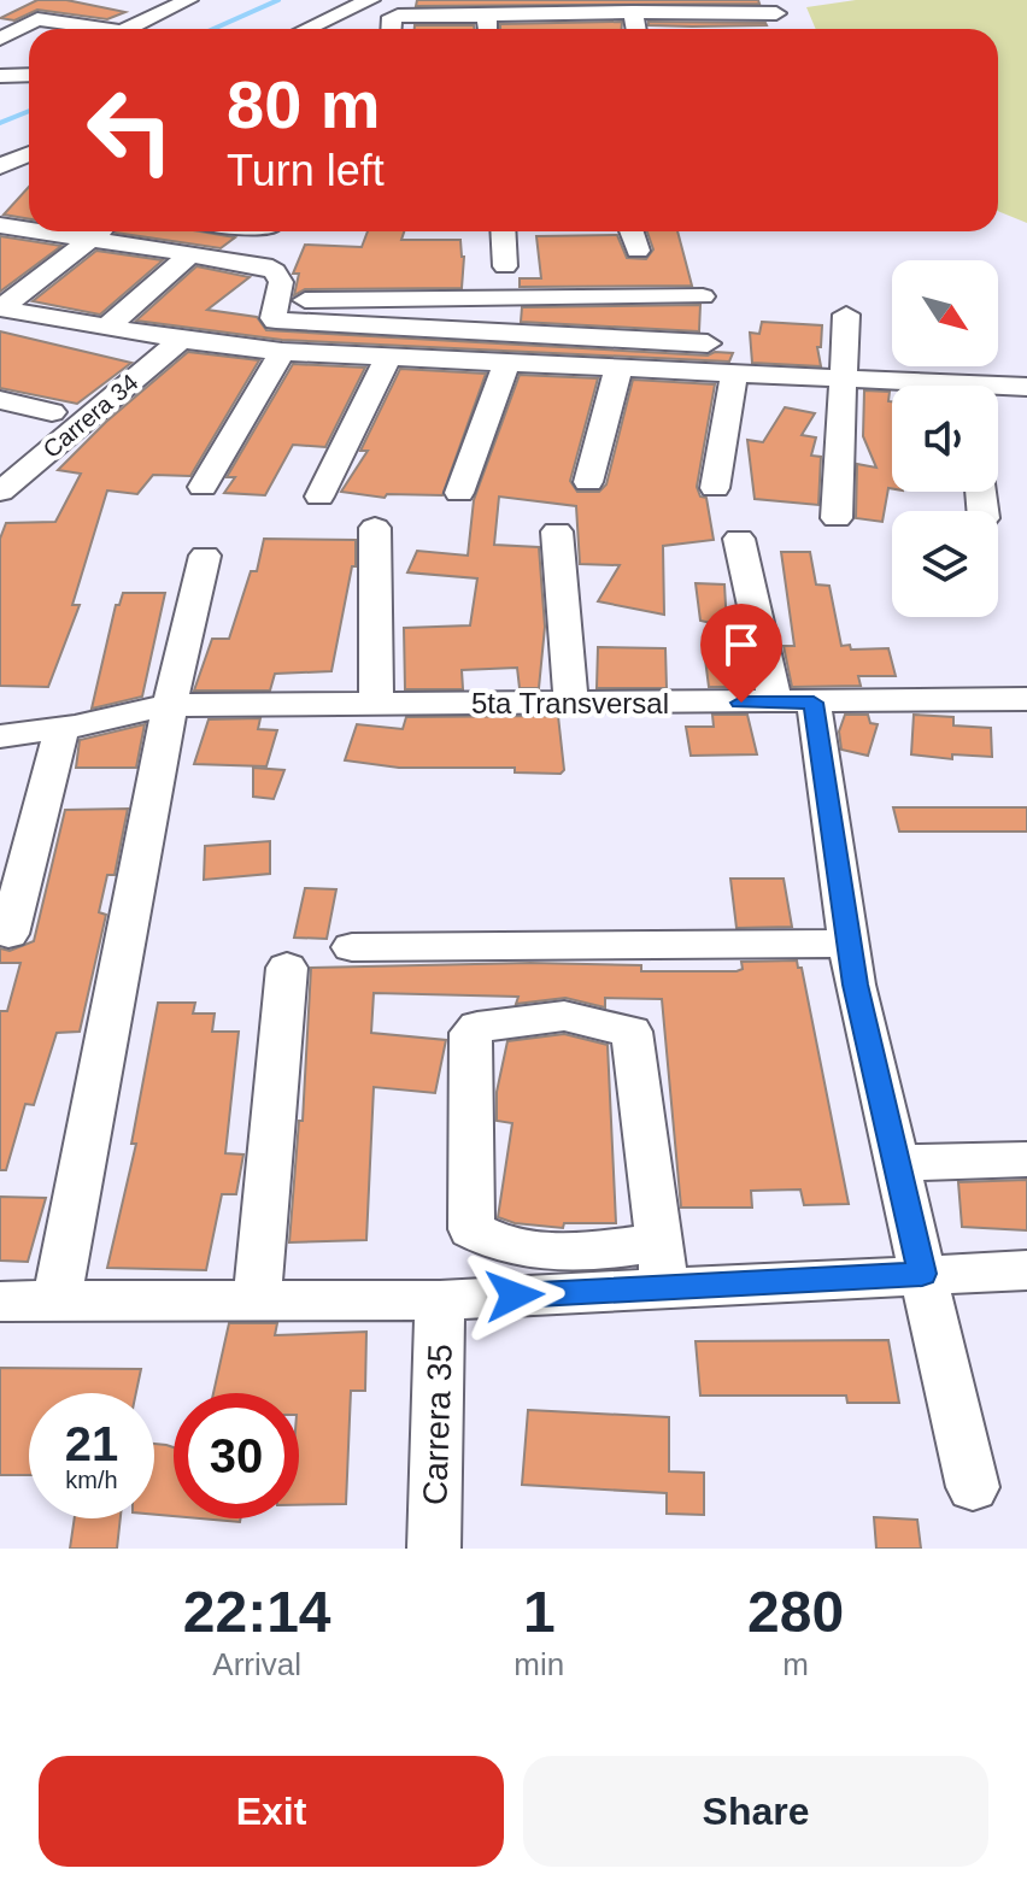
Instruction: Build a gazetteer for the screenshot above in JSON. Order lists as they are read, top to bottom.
{
  "streets": {
    "street": ["Carrera 34", "5ta Transversal", "Carrera 35"]
  },
  "north": "bottom right",
  "page": {
    "turn": ["80 m", "Turn left"],
    "speed": "21 km/h",
    "limit": "30",
    "eta": [
      "22:14",
      "Arrival",
      "1",
      "min",
      "280",
      "m"
    ],
    "buttons": ["Exit", "Share"]
  }
}
